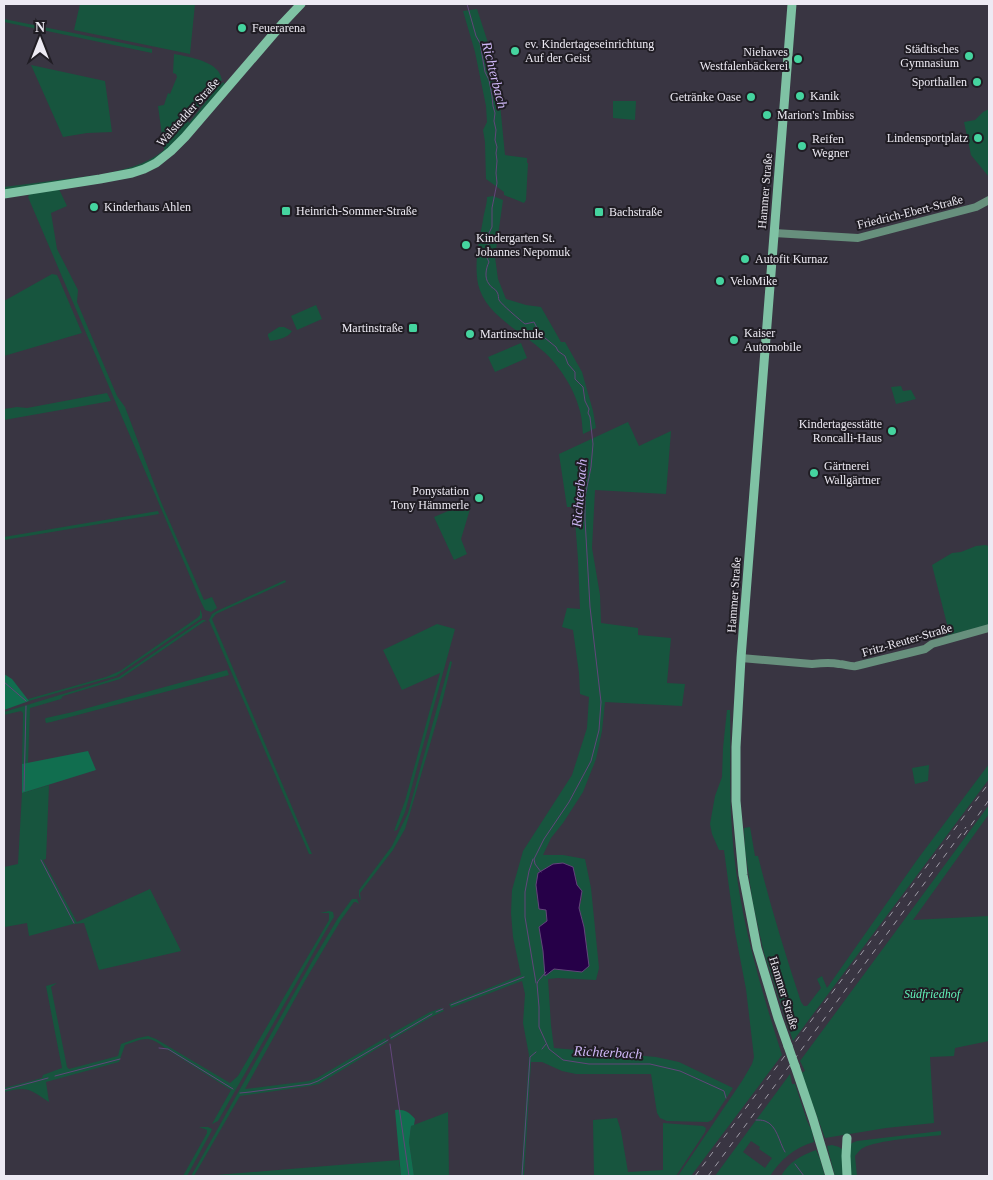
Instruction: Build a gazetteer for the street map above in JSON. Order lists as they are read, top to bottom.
{
  "streets": {
    "main road": ["Walstedder Straße", "Hammer Straße"],
    "street": ["Friedrich-Ebert-Straße", "Fritz-Reuter-Straße"]
  },
  "crossings": [
    ["Hammer Straße", "Friedrich-Ebert-Straße"],
    ["Hammer Straße", "Fritz-Reuter-Straße"]
  ],
  "water": ["Richterbach"],
  "parks": ["Südfriedhof"],
  "places": {
    "other": [
      "Feuerarena",
      "ev. Kindertageseinrichtung Auf der Geist",
      "Städtisches Gymnasium",
      "Niehaves Westfalenbäckerei",
      "Sporthallen",
      "Kanik",
      "Getränke Oase",
      "Marion's Imbiss",
      "Lindensportplatz",
      "Reifen Wegner",
      "Kinderhaus Ahlen",
      "Kindergarten St. Johannes Nepomuk",
      "Autofit Kurnaz",
      "VeloMike",
      "Martinschule",
      "Kaiser Automobile",
      "Kindertagesstätte Roncalli-Haus",
      "Gärtnerei Wallgärtner",
      "Ponystation Tony Hämmerle"
    ],
    "transit": ["Heinrich-Sommer-Straße", "Bachstraße", "Martinstraße"]
  },
  "north": "top"
}
